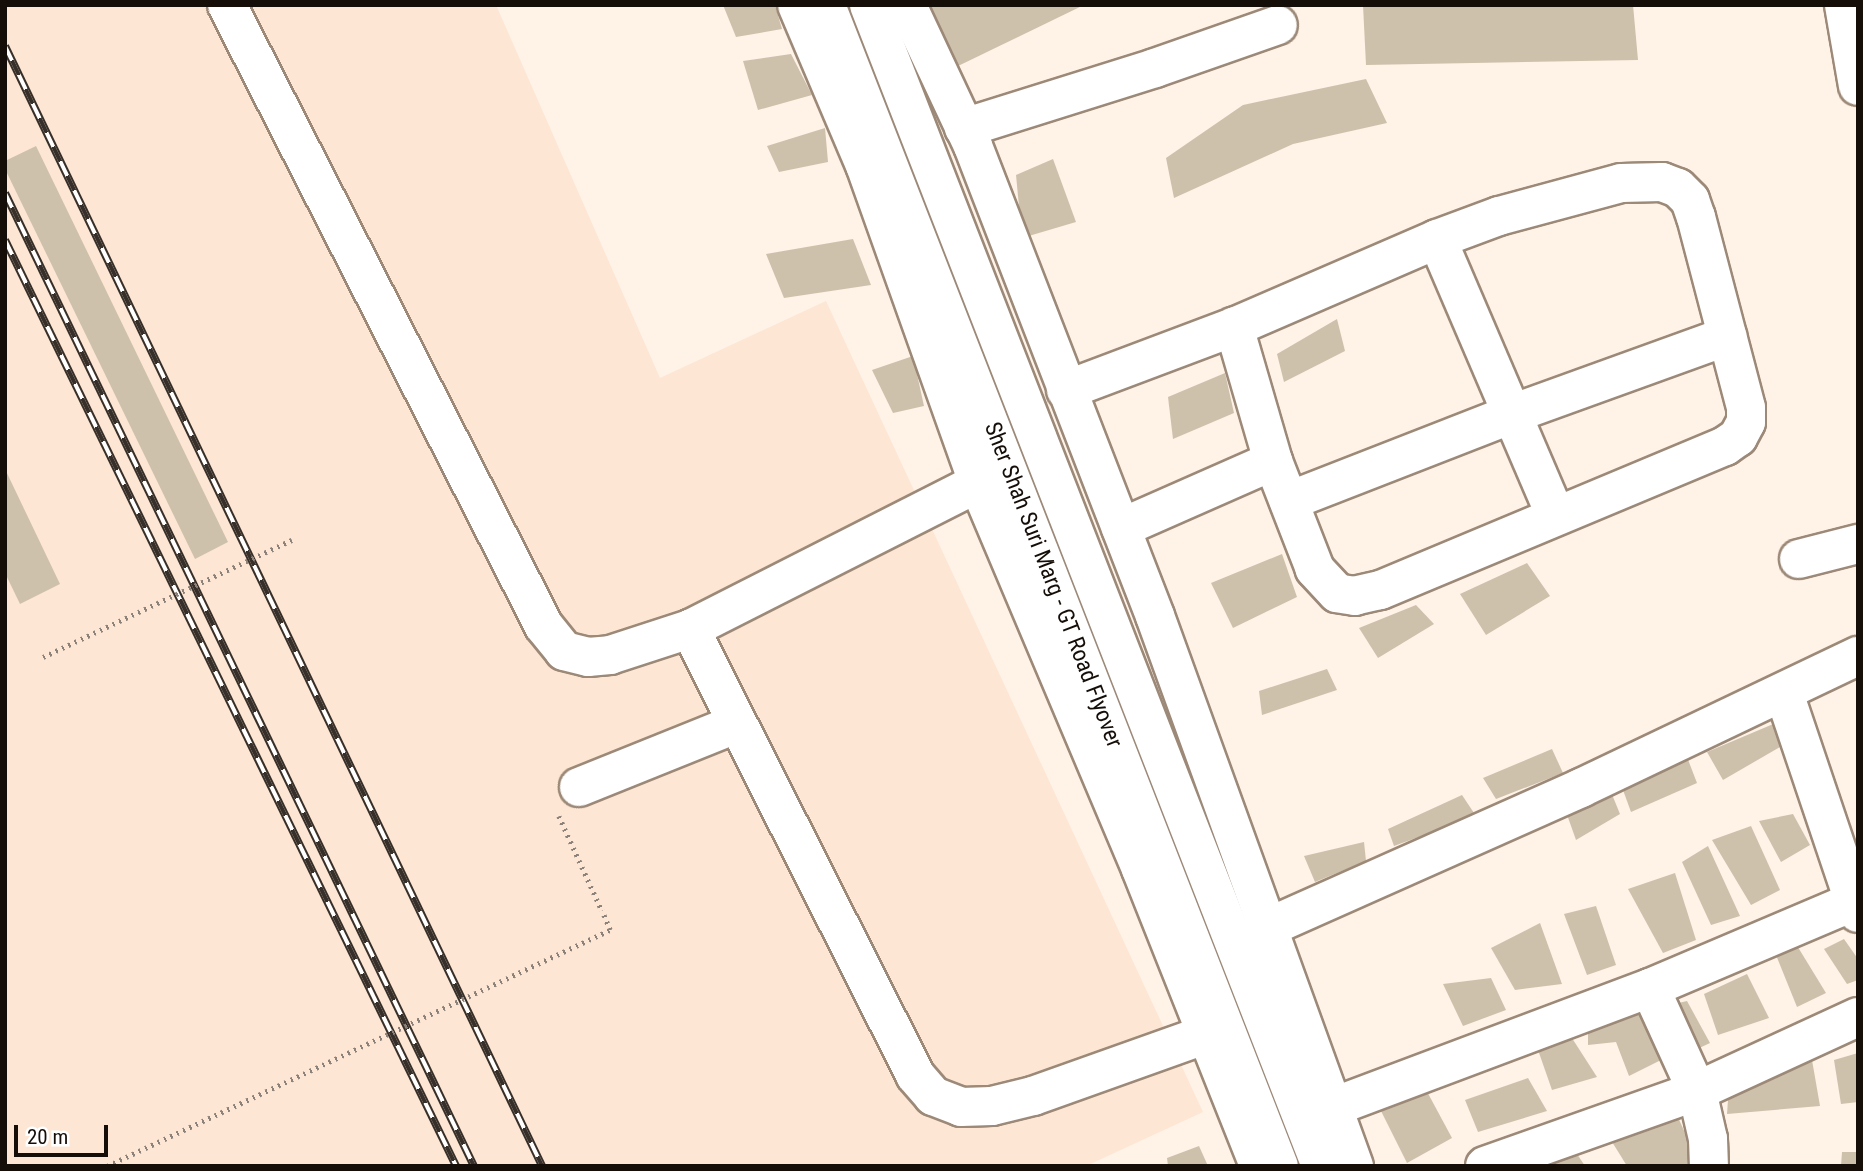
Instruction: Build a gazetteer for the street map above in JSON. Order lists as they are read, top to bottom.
{
  "streets": {
    "street": ["Sher Shah Suri Marg - GT Road Flyover"]
  },
  "scale_bar": "20 m"
}
